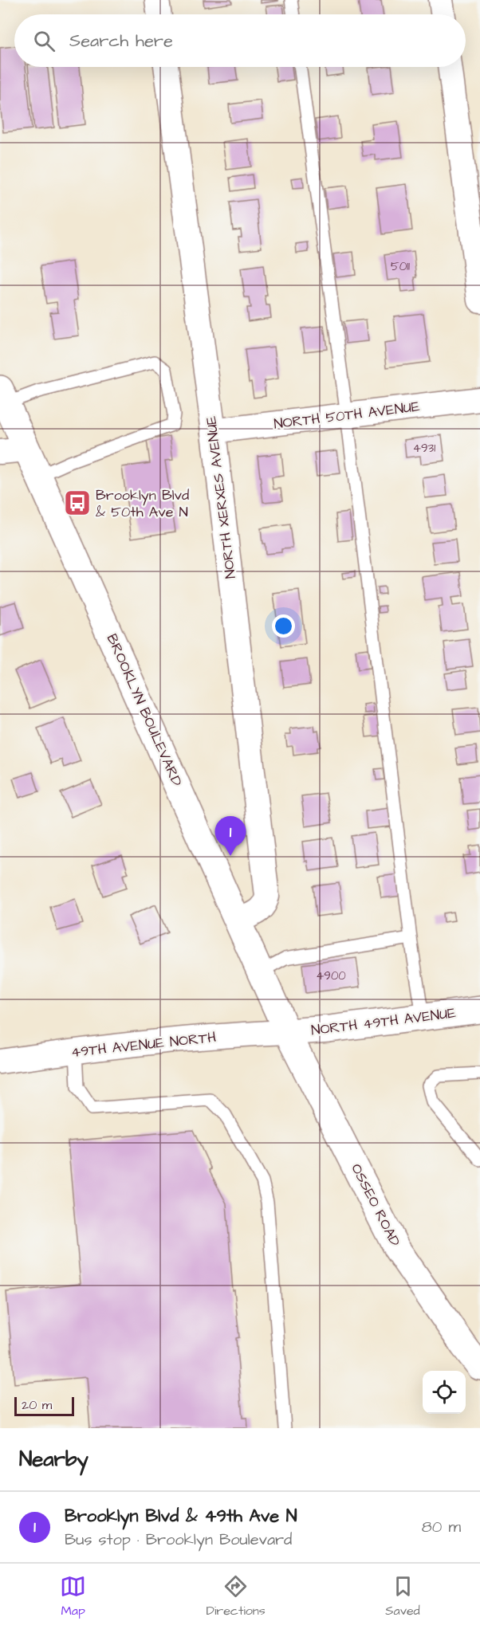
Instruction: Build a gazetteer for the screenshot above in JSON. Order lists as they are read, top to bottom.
{
  "streets": {
    "main road": ["BROOKLYN BOULEVARD", "NORTH 49TH AVENUE", "OSSEO ROAD"],
    "street": ["NORTH 50TH AVENUE", "NORTH XERXES AVENUE", "49TH AVENUE NORTH"]
  },
  "crossings": [
    ["NORTH 50TH AVENUE", "NORTH XERXES AVENUE"],
    ["NORTH XERXES AVENUE", "BROOKLYN BOULEVARD"],
    ["BROOKLYN BOULEVARD", "NORTH 49TH AVENUE"],
    ["BROOKLYN BOULEVARD", "49TH AVENUE NORTH"],
    ["BROOKLYN BOULEVARD", "OSSEO ROAD"],
    ["NORTH 49TH AVENUE", "49TH AVENUE NORTH"],
    ["NORTH 49TH AVENUE", "OSSEO ROAD"],
    ["49TH AVENUE NORTH", "OSSEO ROAD"]
  ],
  "places": {
    "bus stop": ["Brooklyn Blvd & 50th Ave N"]
  },
  "house_numbers": ["5011", "4931", "4900"],
  "scale_bar": "20 m",
  "page": {
    "search": "Search here",
    "pins": "1",
    "scale": "20 m",
    "heading": "Nearby",
    "list": [
      {
        "mark": "1",
        "name": "Brooklyn Blvd & 49th Ave N",
        "note": "Bus stop · Brooklyn Boulevard",
        "value": "80 m"
      }
    ],
    "nav": ["Map", "Directions", "Saved"]
  }
}
